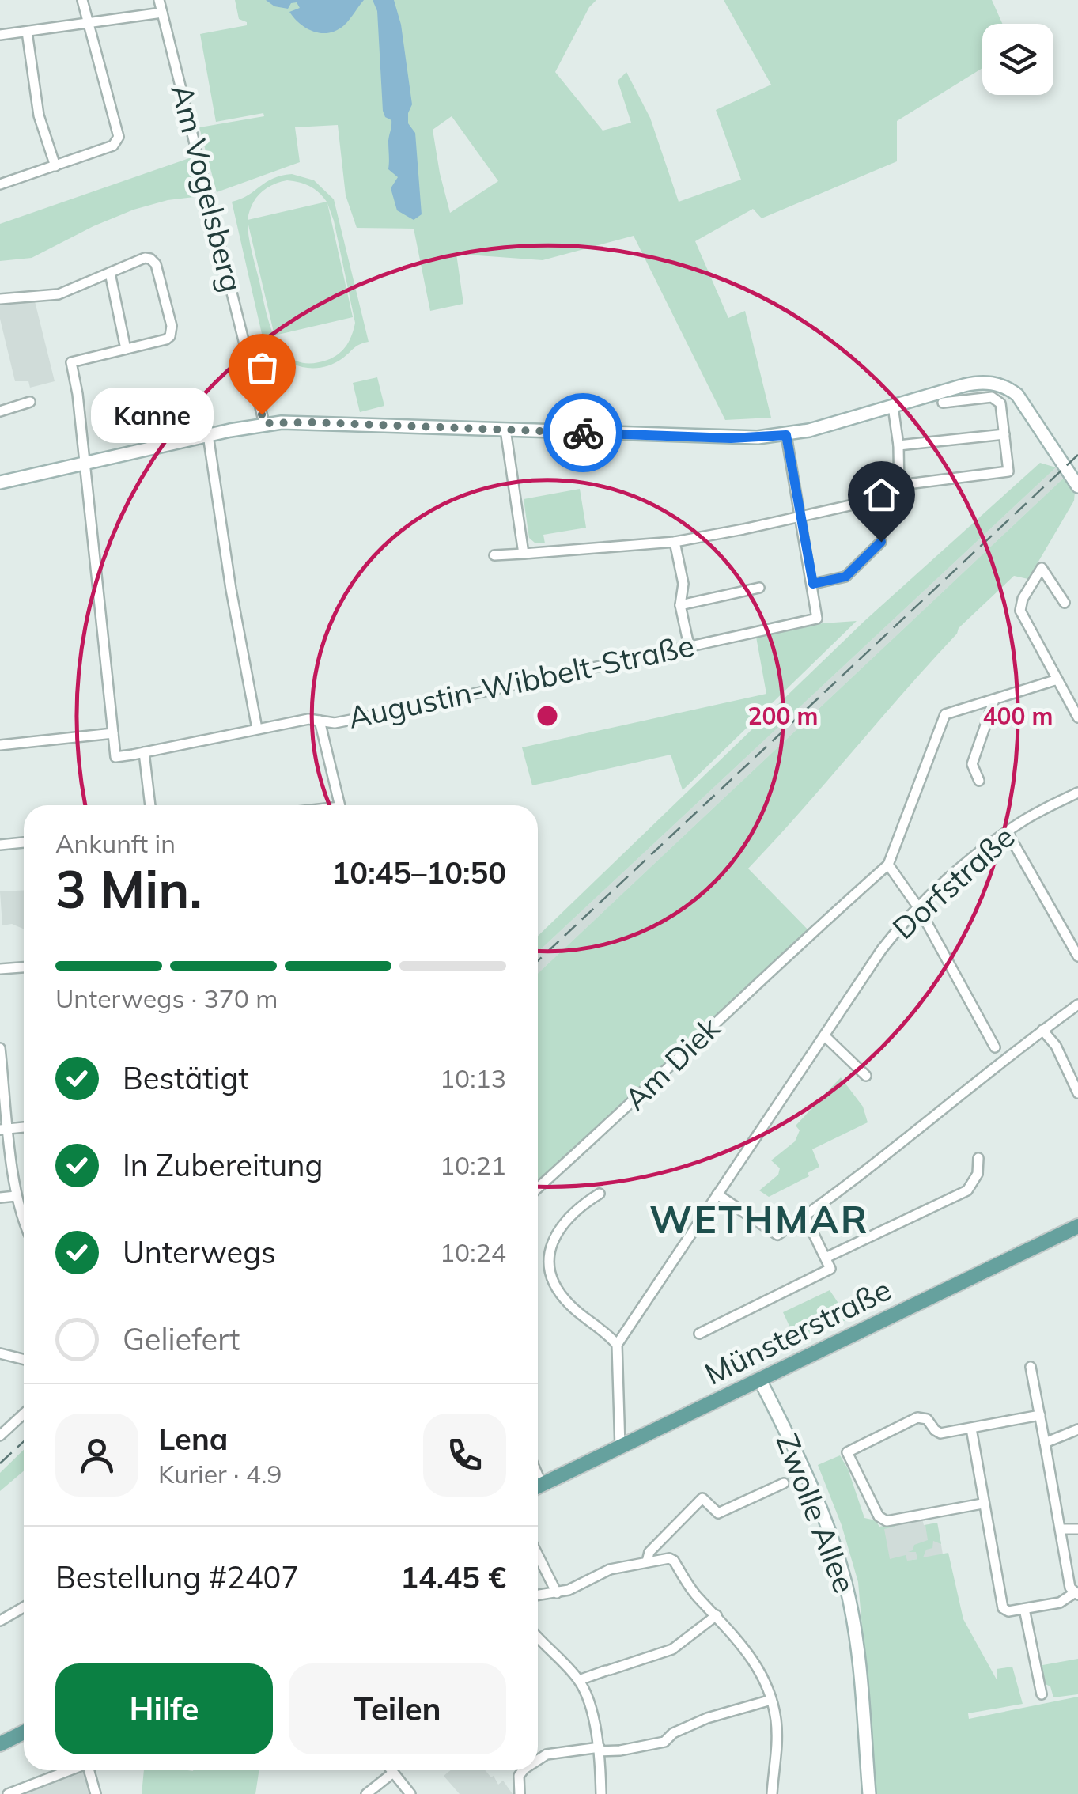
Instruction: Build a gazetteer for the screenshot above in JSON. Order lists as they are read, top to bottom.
{
  "streets": {
    "main road": ["Münsterstraße"],
    "street": [
      "Am Vogelsberg",
      "Augustin-Wibbelt-Straße",
      "Dorfstraße",
      "Am Diek",
      "Zwolle Allee"
    ]
  },
  "crossings": [
    ["Münsterstraße", "Zwolle Allee"]
  ],
  "districts": ["WETHMAR"],
  "places": ["Kanne"],
  "page": {
    "bubble": "Kanne",
    "heading": ["3 Min.", "Ankunft in", "10:45–10:50"],
    "panel": [
      "Lena",
      "Kurier · 4.9",
      "Bestellung #2407",
      "14.45 €"
    ],
    "bar": "Unterwegs · 370 m",
    "list": [
      ["Bestätigt", "10:13"],
      ["In Zubereitung", "10:21"],
      ["Unterwegs", "10:24"],
      "Geliefert"
    ],
    "buttons": ["Hilfe", "Teilen"]
  },
  "rings": ["200 m", "400 m"]
}
